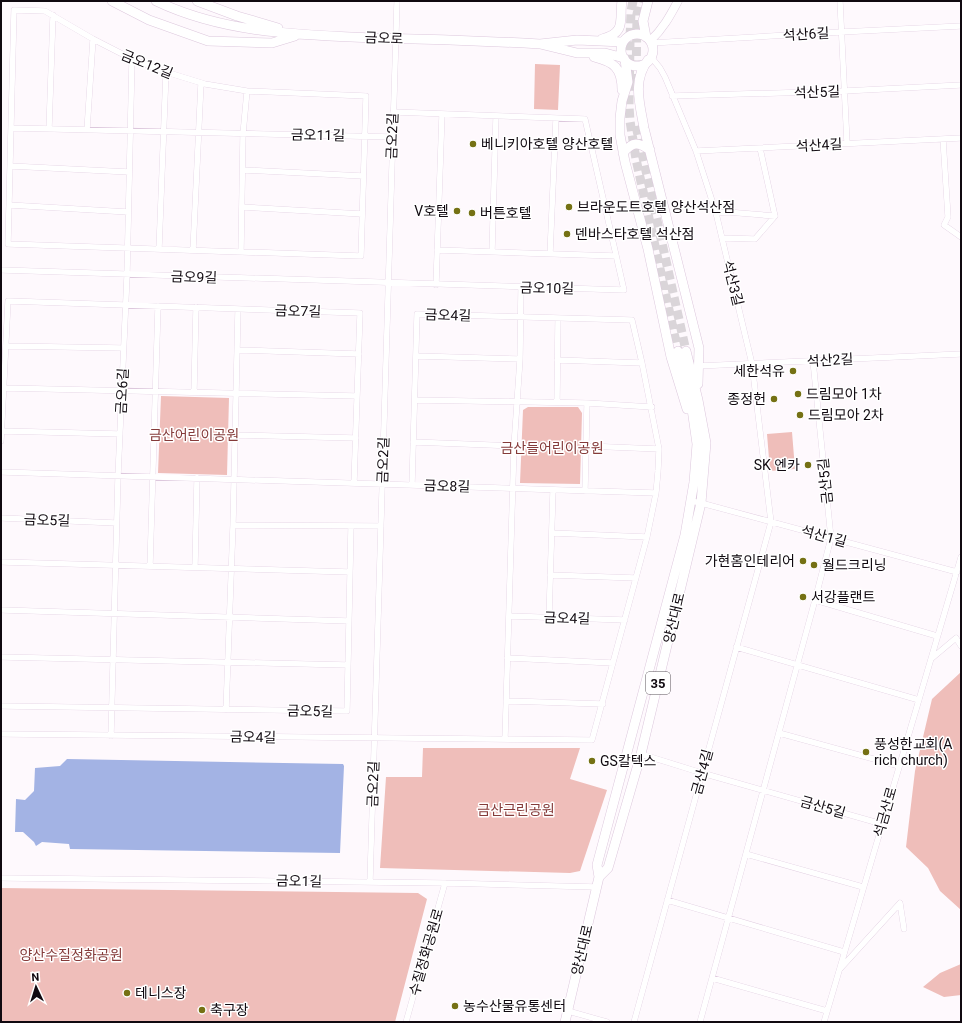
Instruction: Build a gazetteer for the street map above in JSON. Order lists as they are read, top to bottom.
{
  "streets": {
    "main road": ["금오로", "양산대로", "35"],
    "street": [
      "석산6길",
      "금오12길",
      "석산5길",
      "금오11길",
      "금오2길",
      "석산4길",
      "금오9길",
      "석산3길",
      "금오10길",
      "금오7길",
      "금오4길",
      "석산2길",
      "금오6길",
      "금산5길",
      "금오8길",
      "금오5길",
      "석산1길",
      "금산4길",
      "석금산로",
      "금오1길",
      "수질정화공원로"
    ]
  },
  "crossings": [
    ["석산6길", "금오로"],
    ["석산6길", "석산3길"],
    ["금오로", "금오2길"],
    ["금오로", "석산3길"],
    ["금오12길", "금오11길"],
    ["금오12길", "금오6길"],
    ["석산5길", "석산3길"],
    ["금오11길", "금오2길"],
    ["금오2길", "금오9길"],
    ["금오2길", "금오10길"],
    ["금오2길", "금오4길"],
    ["금오2길", "금오8길"],
    ["금오2길", "금오1길"],
    ["석산4길", "석산3길"],
    ["금오9길", "금오10길"],
    ["금오9길", "금오6길"],
    ["석산3길", "석산2길"],
    ["석산3길", "석산1길"],
    ["석산3길", "금산4길"],
    ["금오7길", "금오6길"],
    ["금오4길", "금오8길"],
    ["석산2길", "금산5길"],
    ["금산5길", "석산1길"],
    ["금산5길", "석금산로"],
    ["석산1길", "양산대로"],
    ["석산1길", "금산4길"],
    ["석산1길", "석금산로"],
    ["양산대로", "금오1길"],
    ["금오1길", "수질정화공원로"]
  ],
  "parks": [
    "금산어린이공원",
    "금산들어린이공원",
    "금산근린공원",
    "양산수질정화공원"
  ],
  "places": [
    "베니키아호텔 양산호텔",
    "브라운도트호텔 양산석산점",
    "V호텔",
    "버튼호텔",
    "덴바스타호텔 석산점",
    "세한석유",
    "드림모아 1차",
    "종정헌",
    "드림모아 2차",
    "SK 엔카",
    "가현홈인테리어",
    "월드크리닝",
    "서강플랜트",
    "풍성한교회(A rich church)",
    "GS칼텍스",
    "테니스장",
    "농수산물유통센터",
    "축구장"
  ],
  "north": "top"
}
